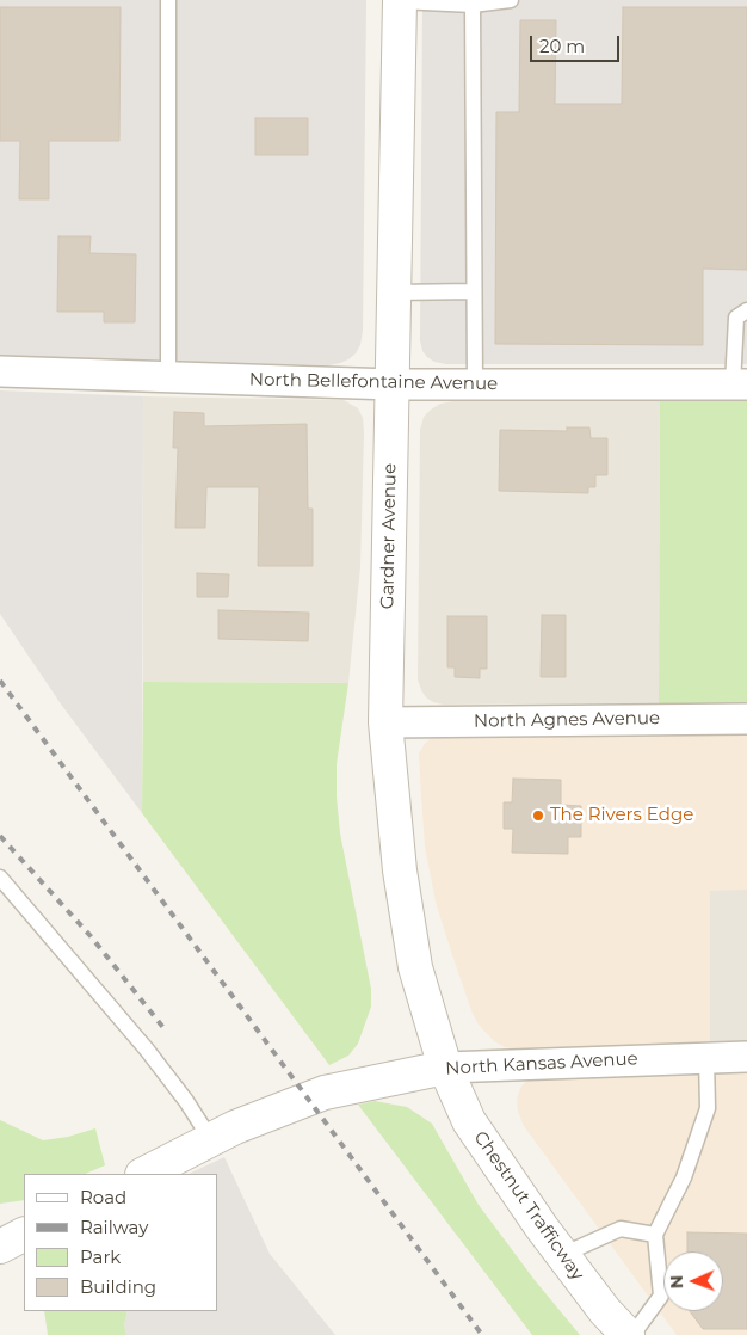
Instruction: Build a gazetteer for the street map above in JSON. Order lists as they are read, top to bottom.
{
  "streets": {
    "street": [
      "North Bellefontaine Avenue",
      "Gardner Avenue",
      "North Agnes Avenue",
      "North Kansas Avenue",
      "Chestnut Trafficway"
    ]
  },
  "crossings": [
    ["North Bellefontaine Avenue", "Gardner Avenue"],
    ["Gardner Avenue", "North Agnes Avenue"],
    ["Gardner Avenue", "North Kansas Avenue"],
    ["Gardner Avenue", "Chestnut Trafficway"],
    ["North Kansas Avenue", "Chestnut Trafficway"]
  ],
  "places": ["The Rivers Edge"],
  "legend": [
    "Road",
    "Railway",
    "Park",
    "Building"
  ],
  "scale_bar": "20 m",
  "north": "left"
}
